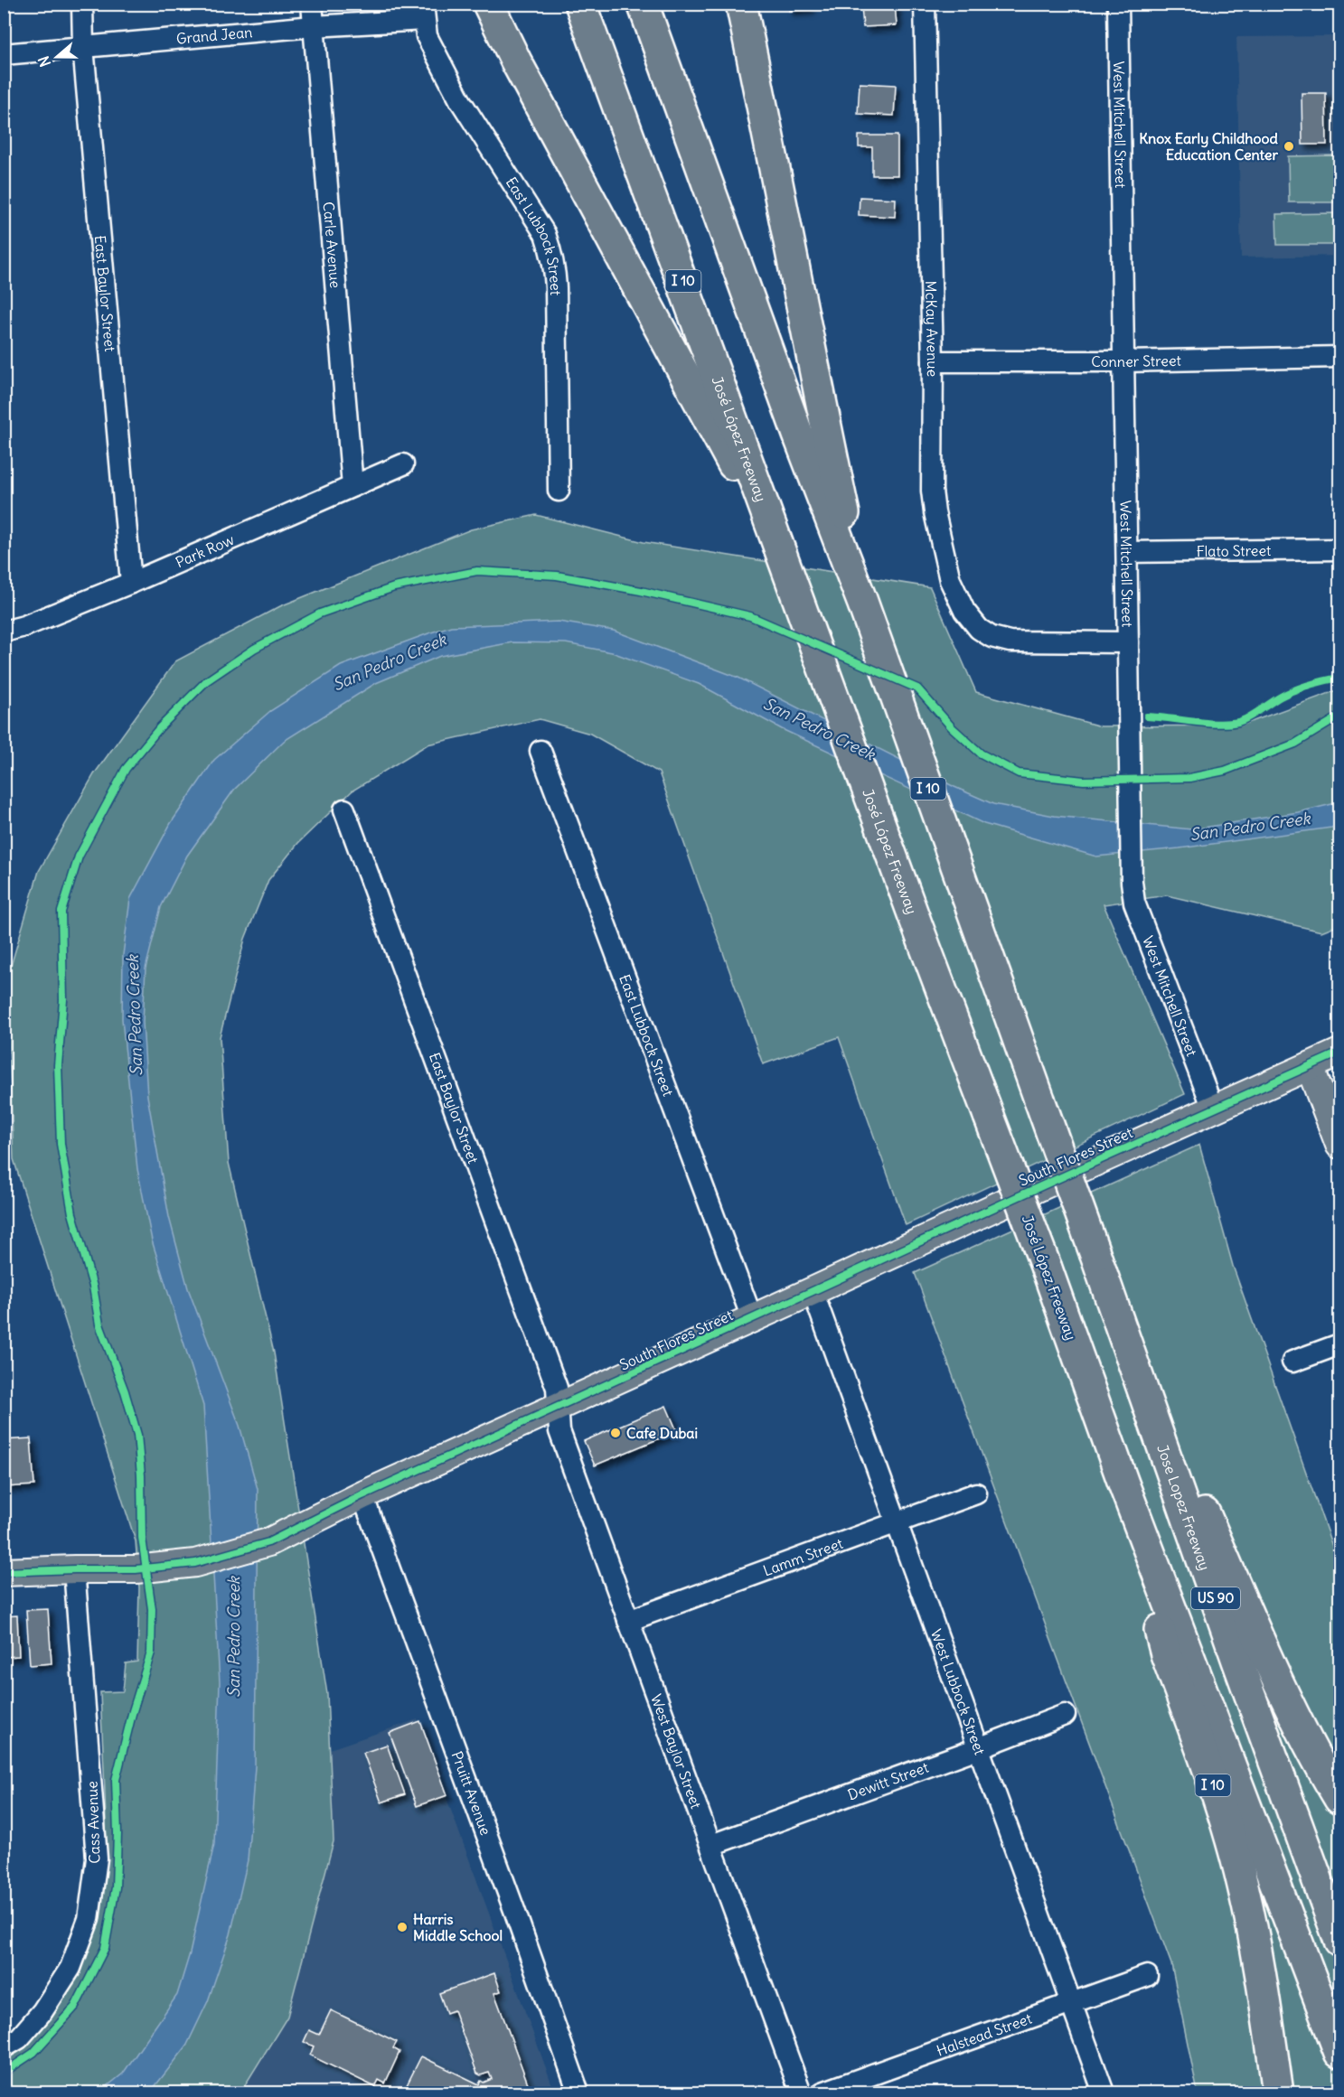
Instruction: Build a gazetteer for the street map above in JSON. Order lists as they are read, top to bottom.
{
  "streets": {
    "highway": [
      "I 10",
      "José López Freeway",
      "Jose Lopez Freeway",
      "US 90"
    ],
    "main road": ["South Flores Street"],
    "street": [
      "Grand Jean",
      "West Mitchell Street",
      "East Lubbock Street",
      "Carle Avenue",
      "East Baylor Street",
      "McKay Avenue",
      "Conner Street",
      "Park Row",
      "Flato Street",
      "Lamm Street",
      "West Lubbock Street",
      "West Baylor Street",
      "Dewitt Street",
      "Pruitt Avenue",
      "Cass Avenue",
      "Halstead Street"
    ]
  },
  "crossings": [
    ["Grand Jean", "East Lubbock Street"],
    ["Grand Jean", "Carle Avenue"],
    ["Grand Jean", "East Baylor Street"],
    ["West Mitchell Street", "McKay Avenue"],
    ["West Mitchell Street", "Conner Street"],
    ["West Mitchell Street", "Flato Street"],
    ["West Mitchell Street", "South Flores Street"],
    ["East Lubbock Street", "South Flores Street"],
    ["Carle Avenue", "Park Row"],
    ["I 10", "José López Freeway"],
    ["I 10", "Jose Lopez Freeway"],
    ["I 10", "US 90"],
    ["East Baylor Street", "Park Row"],
    ["East Baylor Street", "South Flores Street"],
    ["East Baylor Street", "West Baylor Street"],
    ["McKay Avenue", "Conner Street"],
    ["José López Freeway", "US 90"],
    ["South Flores Street", "West Lubbock Street"],
    ["South Flores Street", "West Baylor Street"],
    ["South Flores Street", "Pruitt Avenue"],
    ["South Flores Street", "Cass Avenue"],
    ["Lamm Street", "West Lubbock Street"],
    ["Lamm Street", "West Baylor Street"],
    ["West Lubbock Street", "Dewitt Street"],
    ["West Lubbock Street", "Halstead Street"],
    ["West Baylor Street", "Dewitt Street"]
  ],
  "water": ["San Pedro Creek"],
  "places": ["Knox Early Childhood Education Center", "Cafe Dubai", "Harris Middle School"],
  "north": "left"
}
